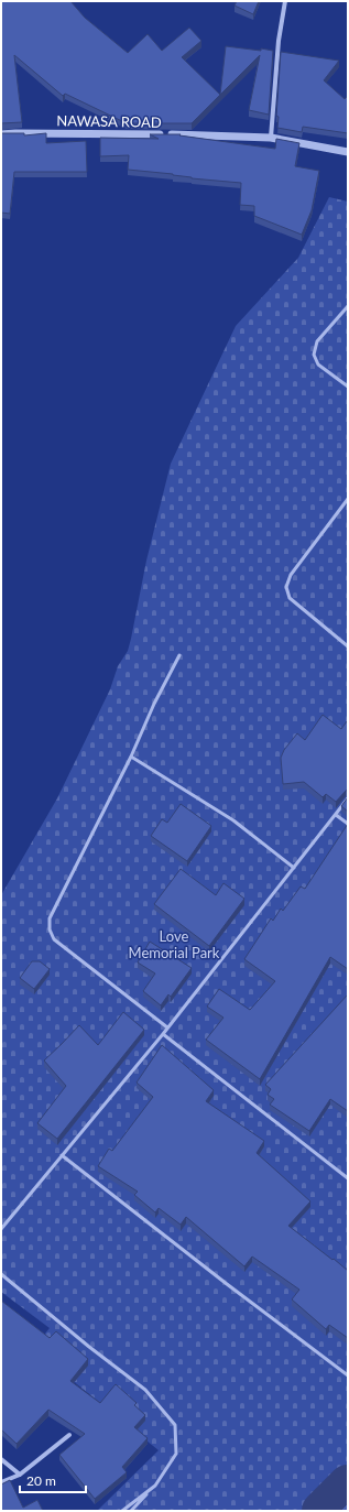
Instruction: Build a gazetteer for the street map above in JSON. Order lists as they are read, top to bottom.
{
  "streets": {
    "street": ["NAWASA ROAD"]
  },
  "parks": ["Love Memorial Park"],
  "scale_bar": "20 m"
}
